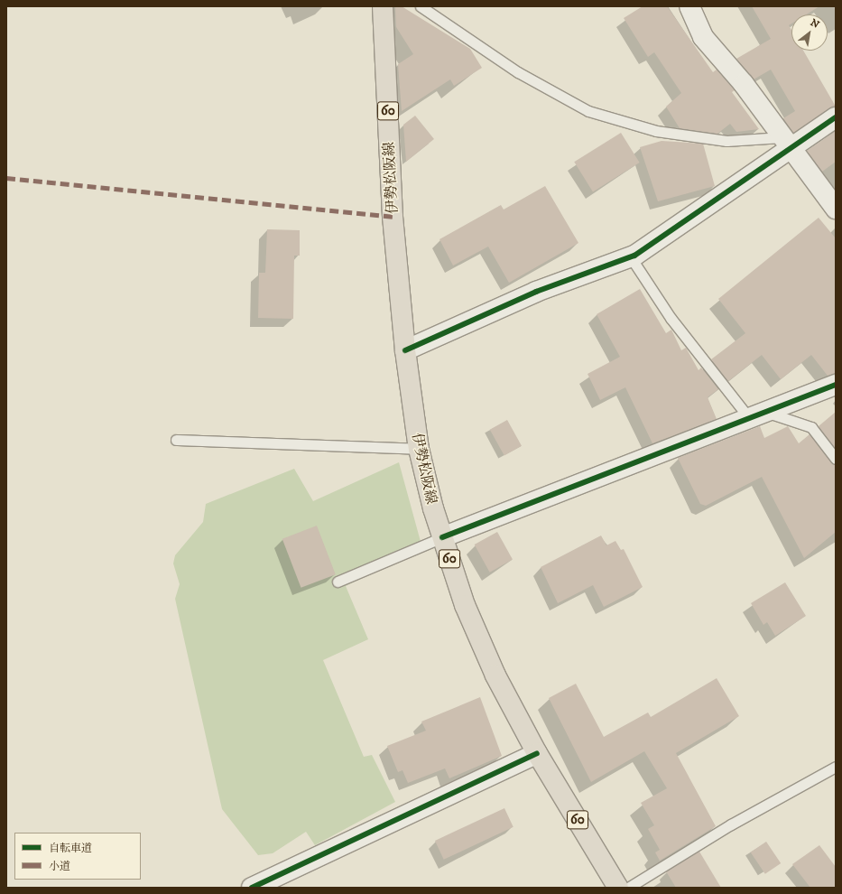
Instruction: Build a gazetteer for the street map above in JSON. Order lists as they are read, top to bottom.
{
  "streets": {
    "main road": ["60", "伊勢松阪線"]
  },
  "legend": ["自転車道", "小道"],
  "north": "top right"
}
